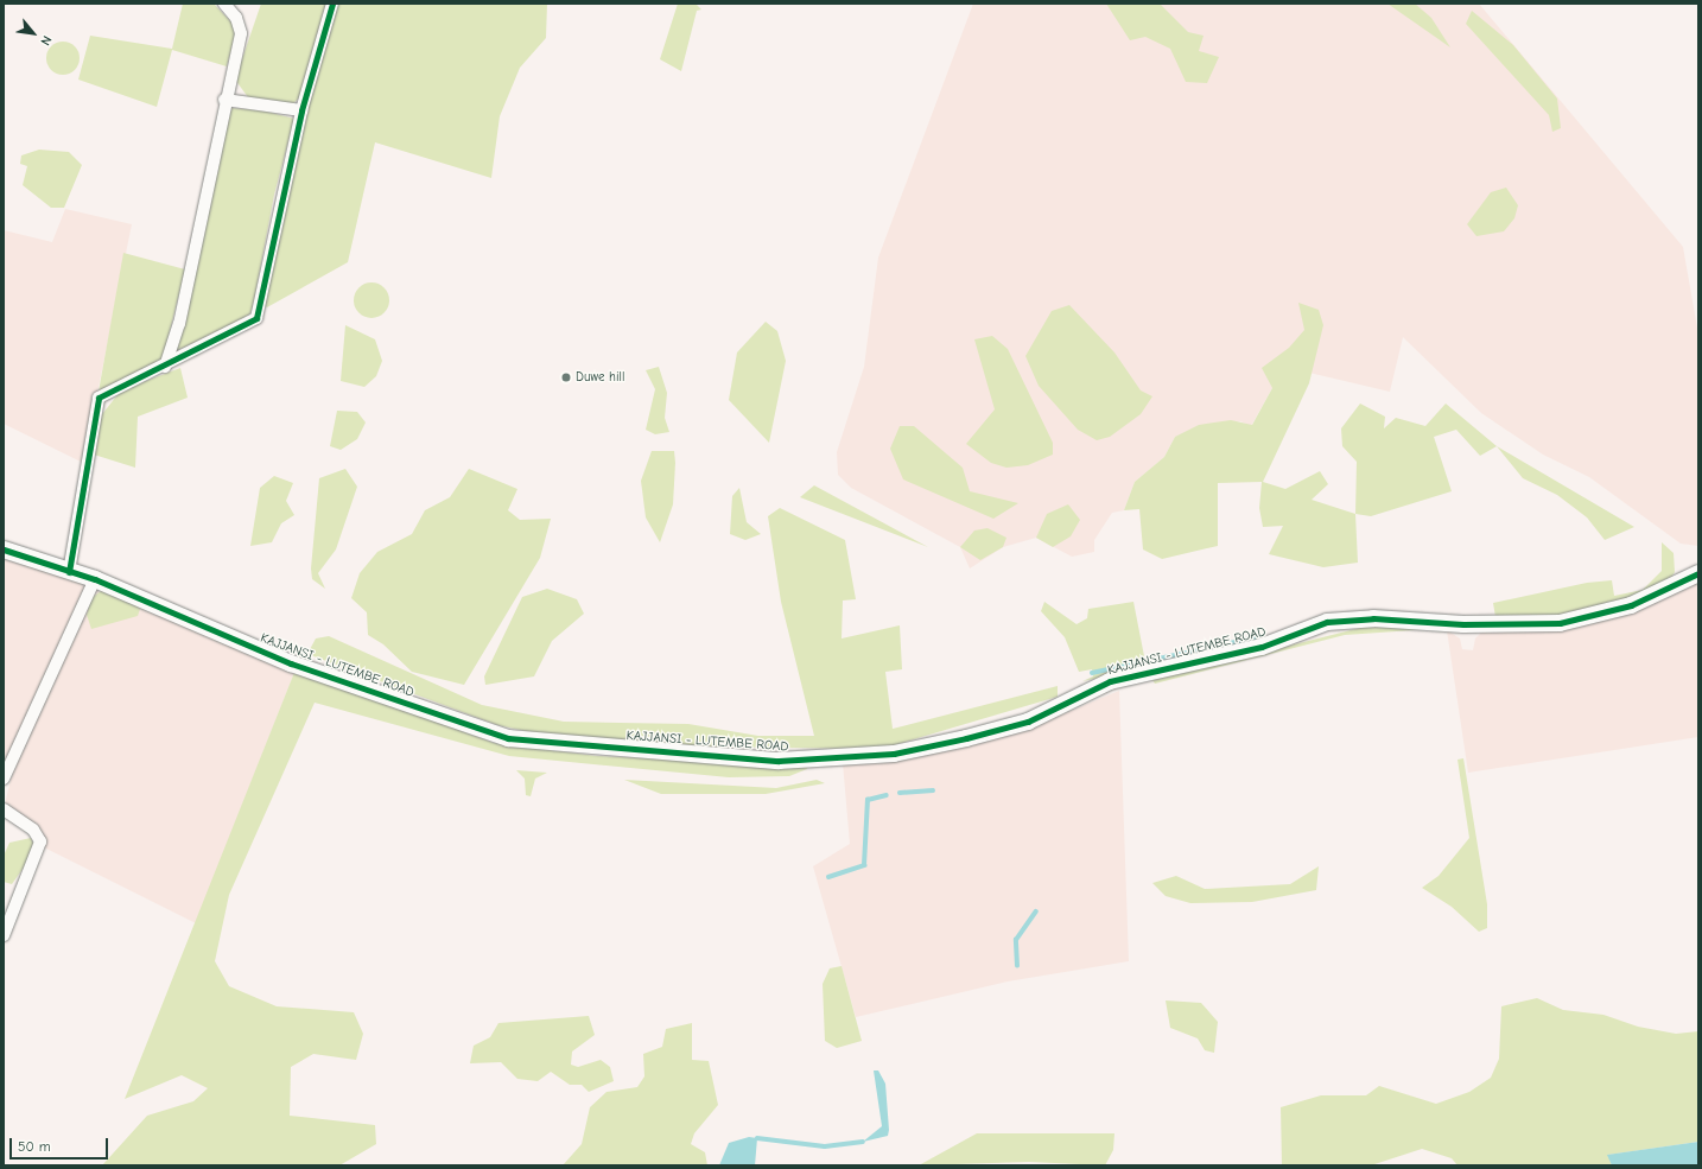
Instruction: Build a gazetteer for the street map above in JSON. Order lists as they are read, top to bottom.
{
  "streets": {
    "street": ["KAJJANSI - LUTEMBE ROAD"]
  },
  "places": ["Duwe hill"],
  "scale_bar": "50 m",
  "north": "bottom right"
}
